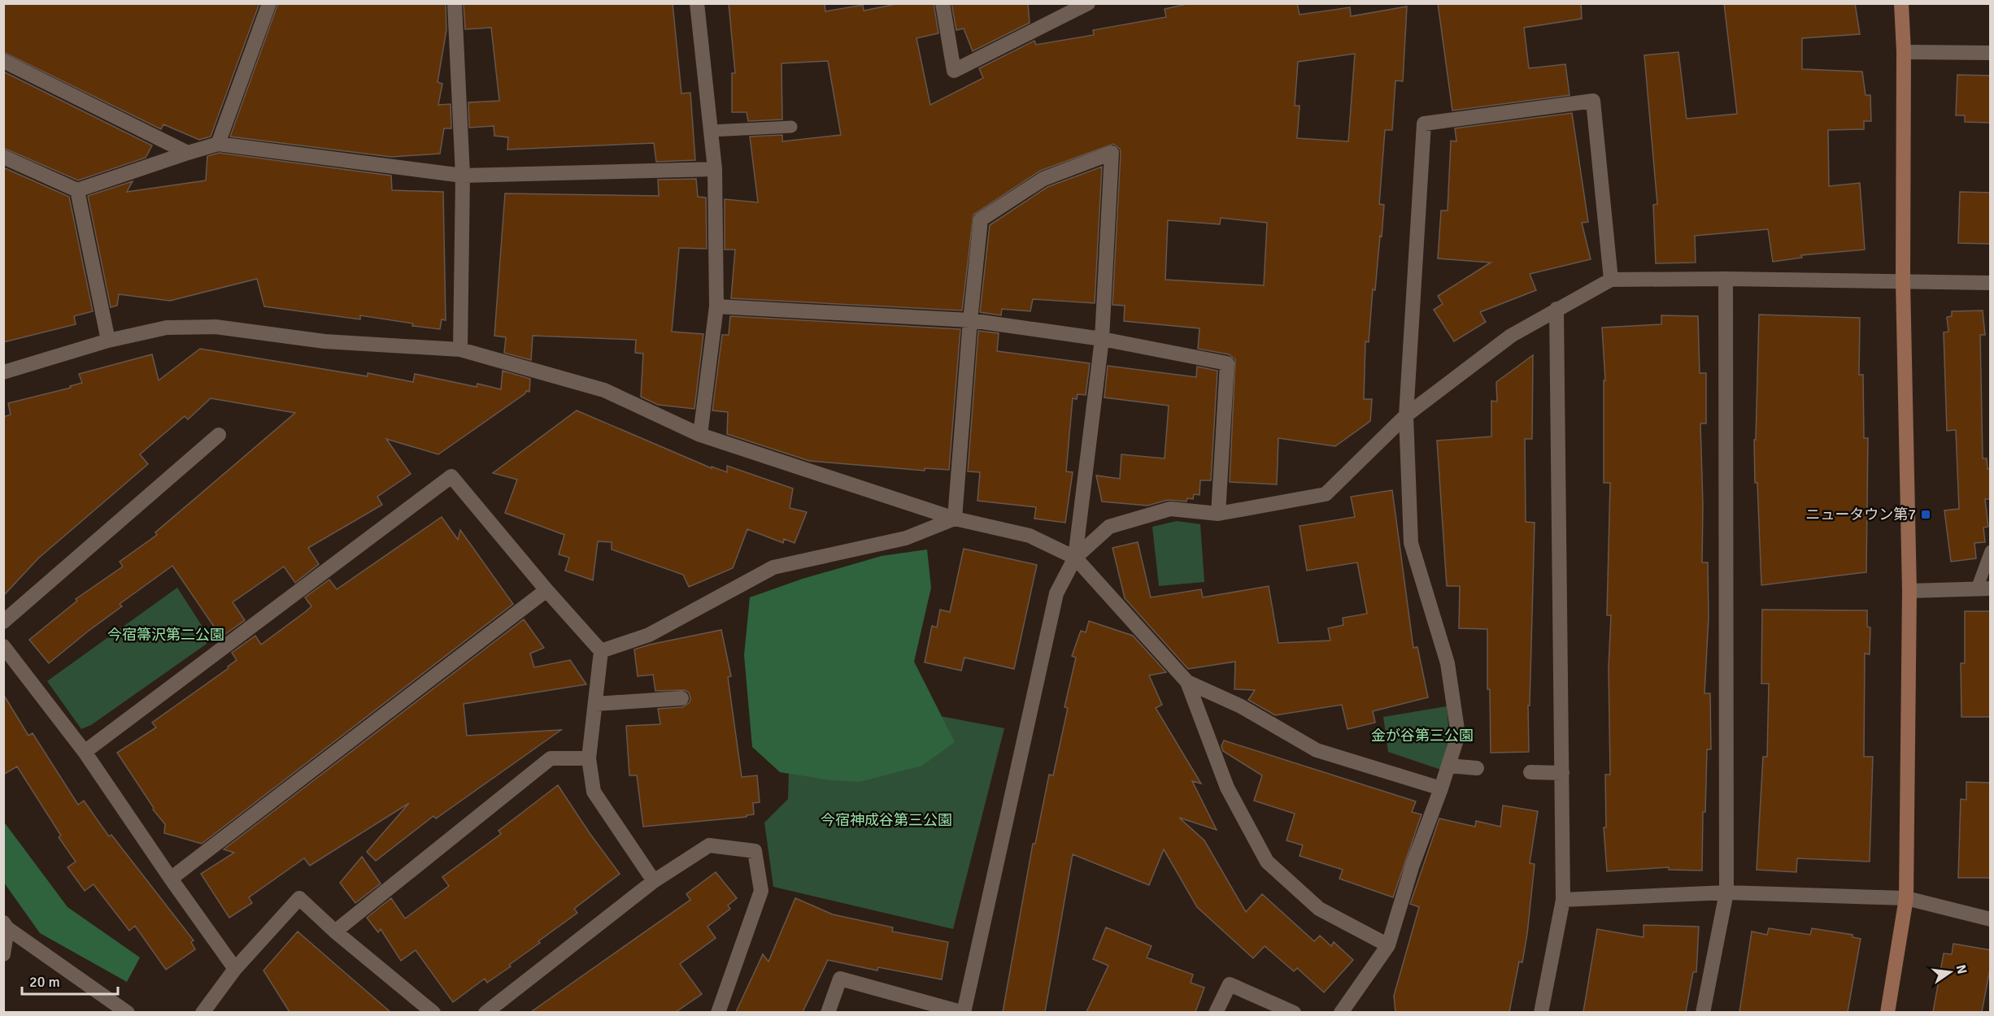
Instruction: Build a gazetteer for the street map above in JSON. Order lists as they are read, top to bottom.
{
  "parks": ["今宿箒沢第二公園", "金が谷第三公園", "今宿神成谷第三公園"],
  "places": {
    "transit": ["ニュータウン第7"]
  },
  "scale_bar": "20 m",
  "north": "right"
}
